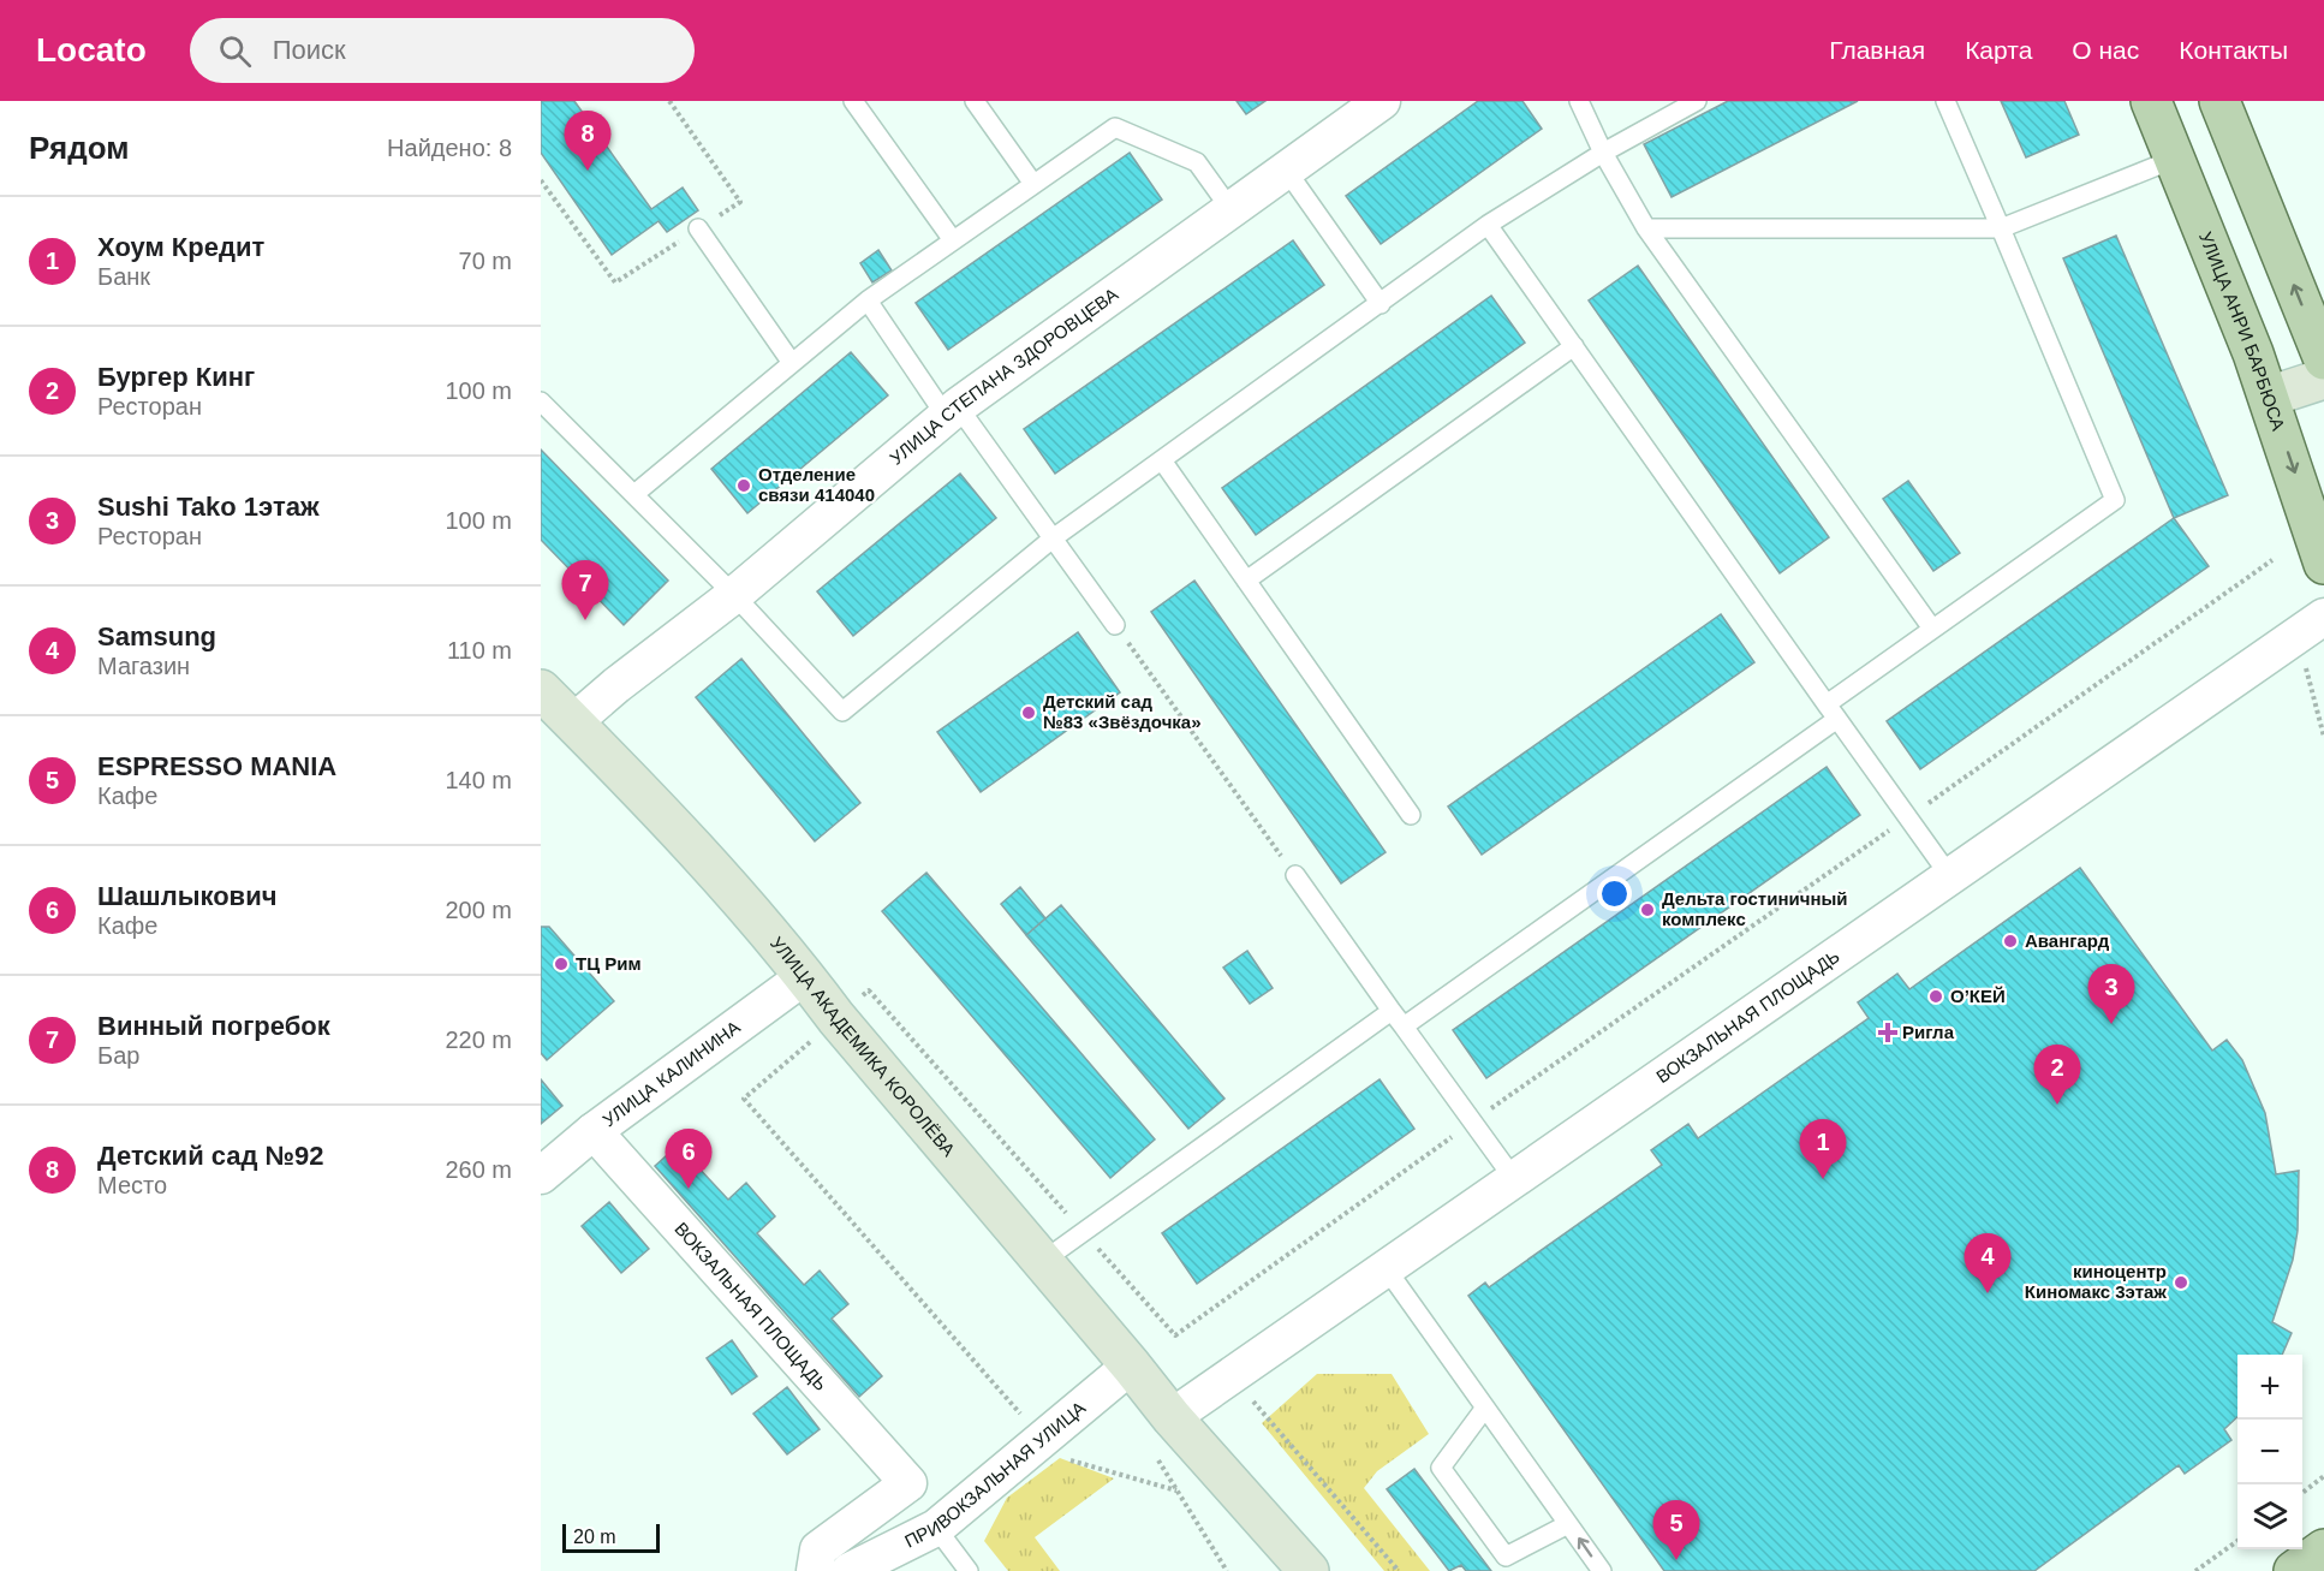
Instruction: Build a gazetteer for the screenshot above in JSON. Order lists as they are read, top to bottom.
{
  "streets": {
    "main road": ["УЛИЦА АНРИ БАРБЮСА", "УЛИЦА АКАДЕМИКА КОРОЛЁВА"],
    "street": [
      "УЛИЦА СТЕПАНА ЗДОРОВЦЕВА",
      "ВОКЗАЛЬНАЯ ПЛОЩАДЬ",
      "УЛИЦА КАЛИНИНА",
      "ПРИВОКЗАЛЬНАЯ УЛИЦА"
    ]
  },
  "crossings": [
    ["УЛИЦА СТЕПАНА ЗДОРОВЦЕВА", "УЛИЦА АКАДЕМИКА КОРОЛЁВА"],
    ["ВОКЗАЛЬНАЯ ПЛОЩАДЬ", "УЛИЦА АКАДЕМИКА КОРОЛЁВА"],
    ["ВОКЗАЛЬНАЯ ПЛОЩАДЬ", "УЛИЦА КАЛИНИНА"],
    ["УЛИЦА АКАДЕМИКА КОРОЛЁВА", "УЛИЦА КАЛИНИНА"],
    ["УЛИЦА АКАДЕМИКА КОРОЛЁВА", "ПРИВОКЗАЛЬНАЯ УЛИЦА"]
  ],
  "one_way": ["УЛИЦА АНРИ БАРБЮСА"],
  "places": {
    "other": [
      "Отделение связи 414040",
      "Детский сад №83 «Звёздочка»",
      "Дельта гостиничный комплекс",
      "Авангард",
      "ТЦ Рим",
      "О’КЕЙ",
      "киноцентр Киномакс 3этаж"
    ],
    "health": ["Ригла"]
  },
  "scale_bar": "20 m",
  "page": {
    "header": "Locato",
    "search": "Поиск",
    "nav": [
      "Главная",
      "Карта",
      "О нас",
      "Контакты"
    ],
    "heading": ["Рядом", "Найдено: 8"],
    "pins": [
      "8",
      "7",
      "3",
      "2",
      "1",
      "6",
      "4",
      "5"
    ],
    "list": [
      {
        "mark": "1",
        "name": "Хоум Кредит",
        "note": "Банк",
        "value": "70 m"
      },
      {
        "mark": "2",
        "name": "Бургер Кинг",
        "note": "Ресторан",
        "value": "100 m"
      },
      {
        "mark": "3",
        "name": "Sushi Tako 1этаж",
        "note": "Ресторан",
        "value": "100 m"
      },
      {
        "mark": "4",
        "name": "Samsung",
        "note": "Магазин",
        "value": "110 m"
      },
      {
        "mark": "5",
        "name": "ESPRESSO MANIA",
        "note": "Кафе",
        "value": "140 m"
      },
      {
        "mark": "6",
        "name": "Шашлыкович",
        "note": "Кафе",
        "value": "200 m"
      },
      {
        "mark": "7",
        "name": "Винный погребок",
        "note": "Бар",
        "value": "220 m"
      },
      {
        "mark": "8",
        "name": "Детский сад №92",
        "note": "Место",
        "value": "260 m"
      }
    ],
    "map_buttons": ["+", "−"],
    "scale": "20 m"
  }
}
